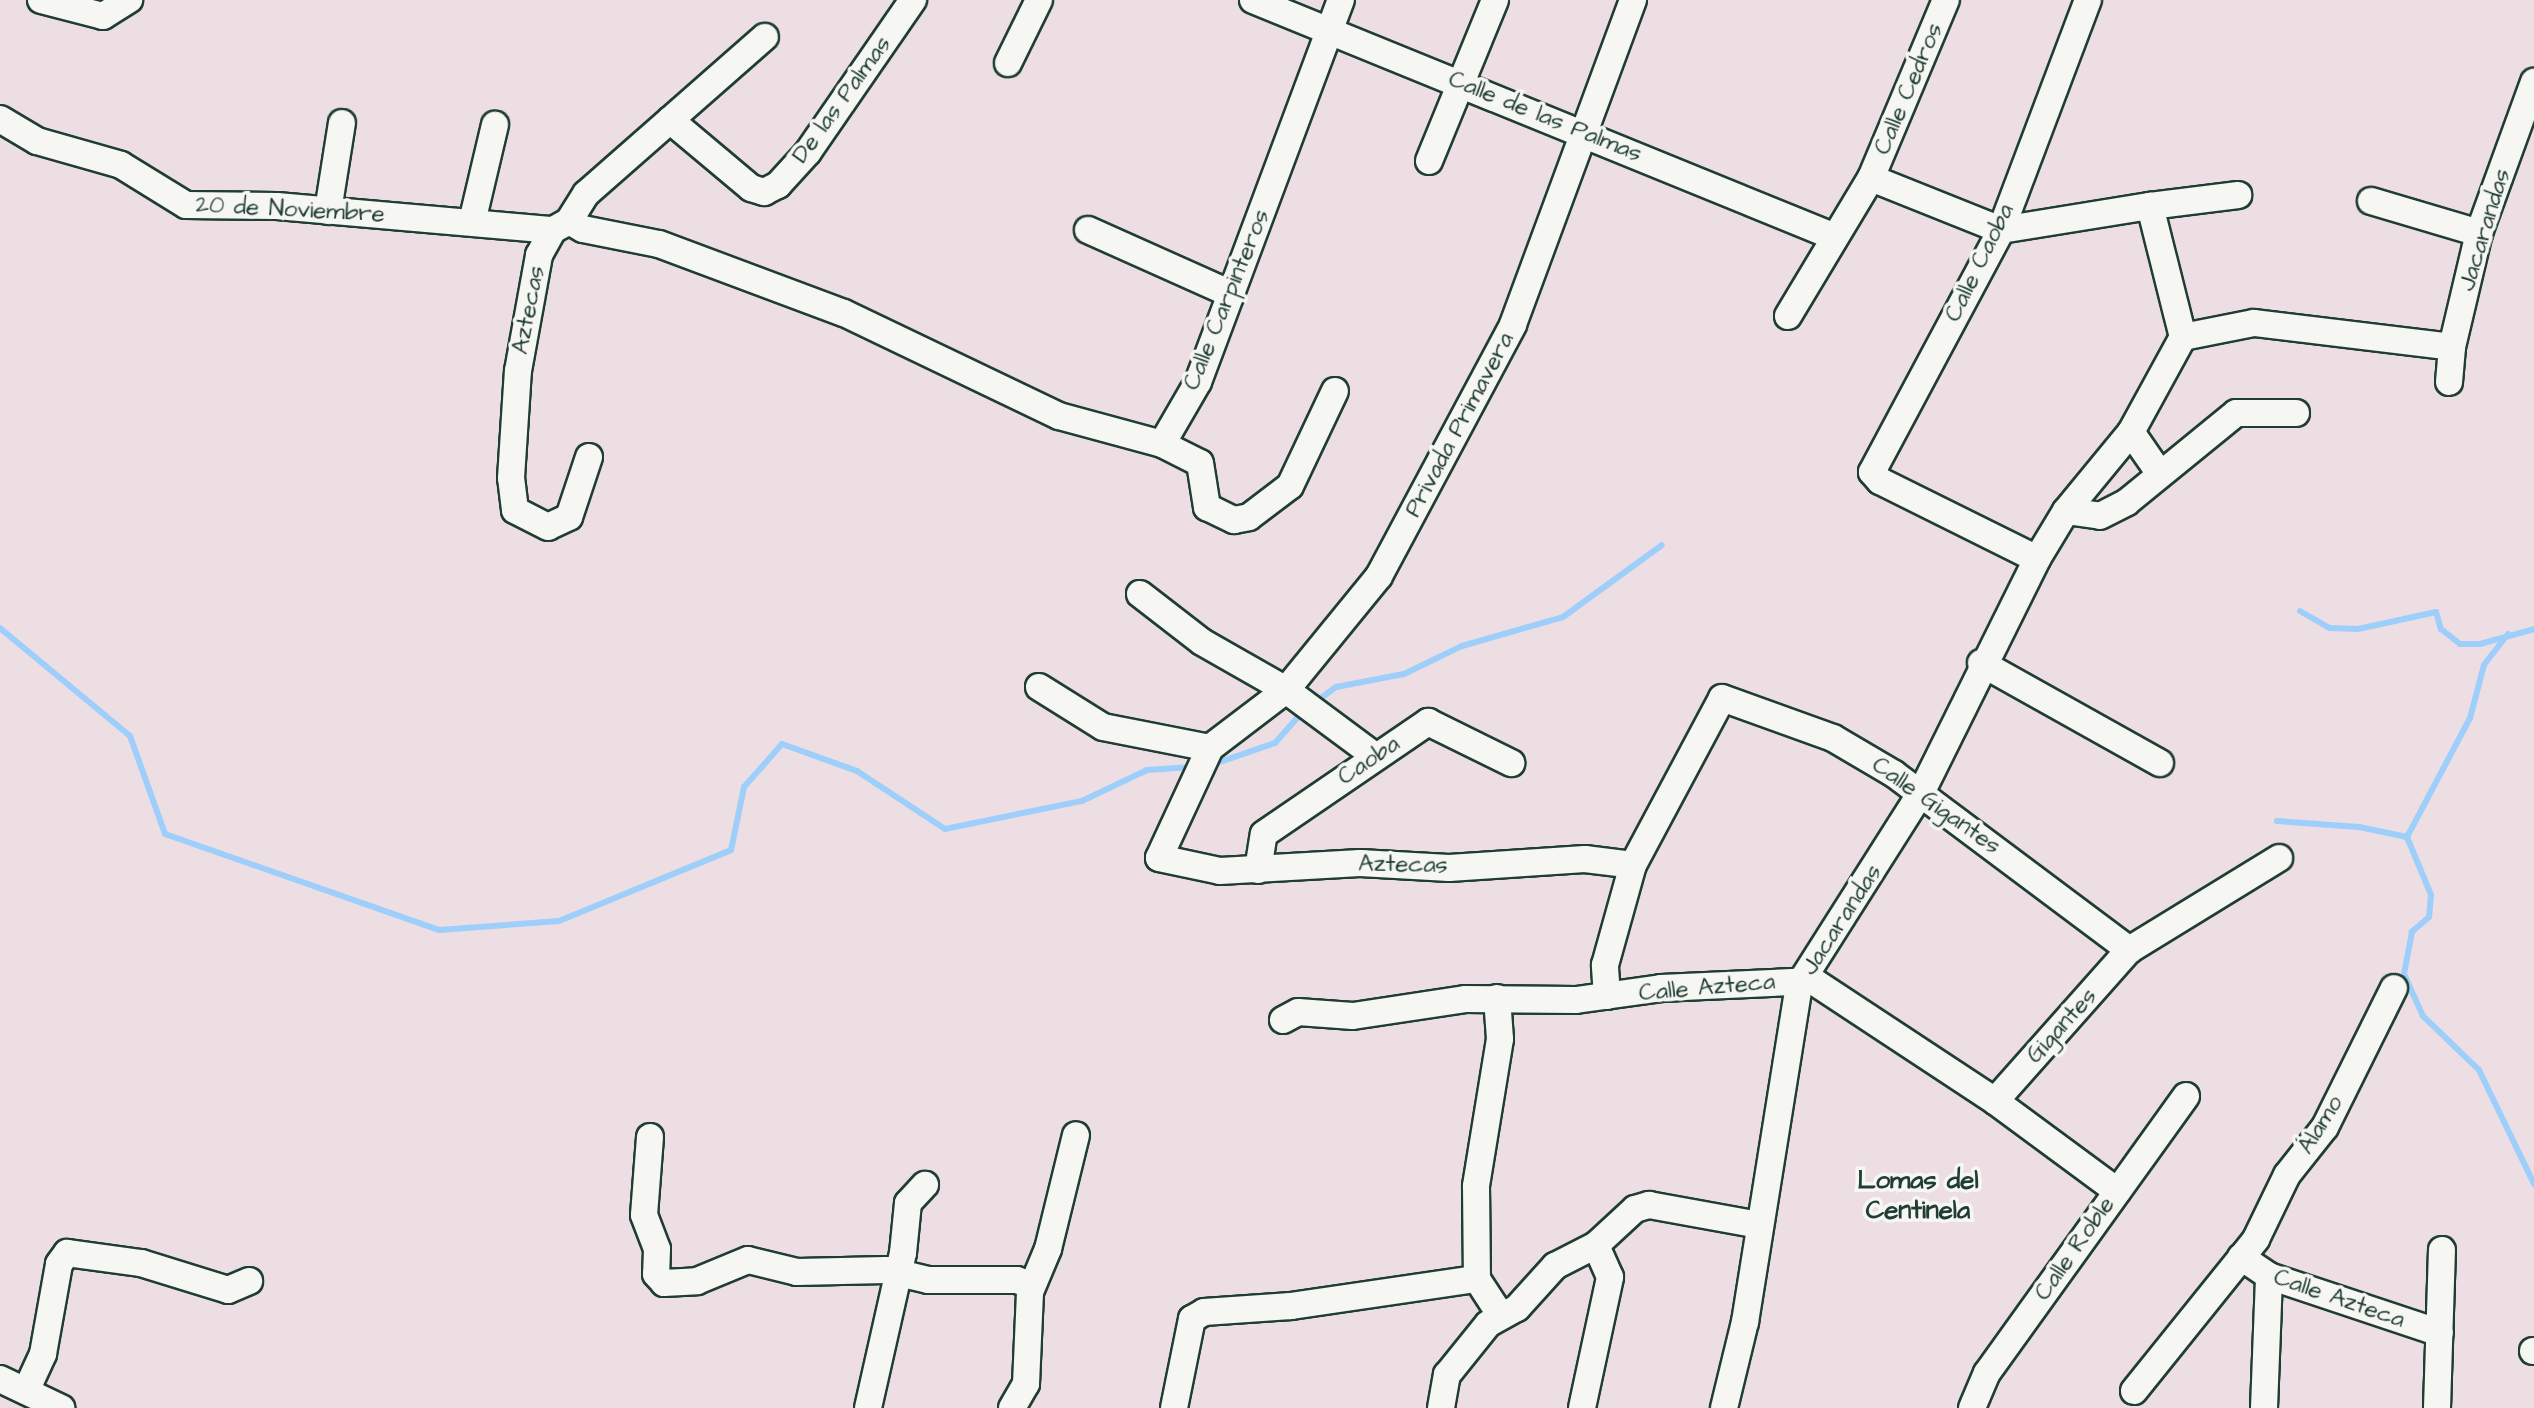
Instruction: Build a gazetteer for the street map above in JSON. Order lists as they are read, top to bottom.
{
  "streets": {
    "street": [
      "Calle Cedros",
      "De las Palmas",
      "Calle de las Palmas",
      "20 de Noviembre",
      "Jacarandas",
      "Calle Caoba",
      "Calle Carpinteros",
      "Aztecas",
      "Privada Primavera",
      "Caoba",
      "Calle Gigantes",
      "Calle Azteca",
      "Gigantes",
      "Álamo",
      "Calle Roble"
    ]
  },
  "crossings": [
    ["Calle Cedros", "Calle de las Palmas"],
    ["De las Palmas", "Aztecas"],
    ["Calle de las Palmas", "Calle Carpinteros"],
    ["Calle de las Palmas", "Privada Primavera"],
    ["20 de Noviembre", "Calle Carpinteros"],
    ["20 de Noviembre", "Aztecas"],
    ["Jacarandas", "Calle Caoba"],
    ["Jacarandas", "Calle Gigantes"],
    ["Jacarandas", "Calle Azteca"],
    ["Aztecas", "Privada Primavera"],
    ["Aztecas", "Caoba"],
    ["Aztecas", "Calle Gigantes"],
    ["Calle Gigantes", "Gigantes"],
    ["Calle Azteca", "Gigantes"],
    ["Calle Azteca", "Álamo"],
    ["Calle Azteca", "Calle Roble"]
  ],
  "districts": ["Lomas del Centinela"]
}
